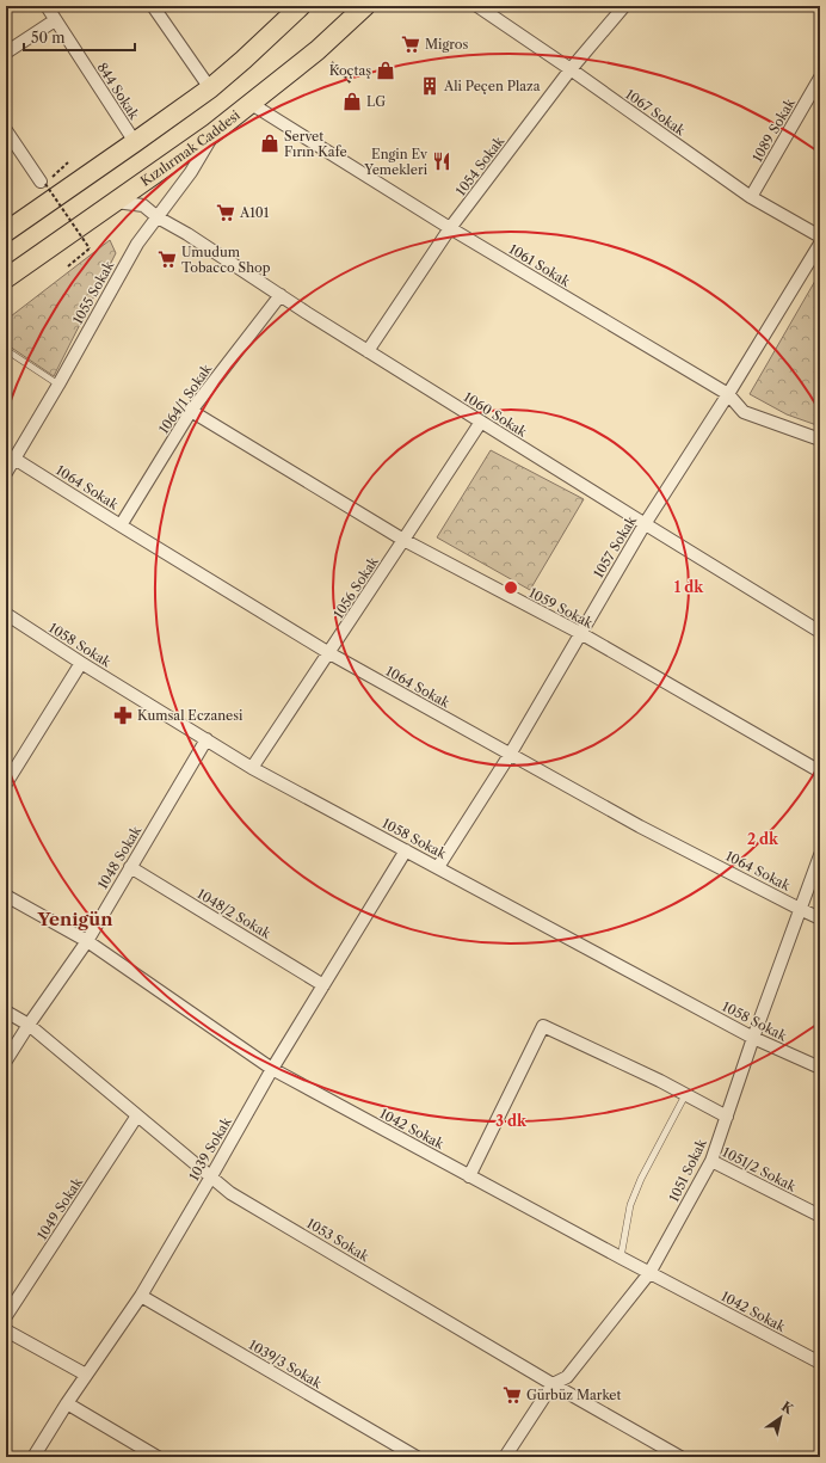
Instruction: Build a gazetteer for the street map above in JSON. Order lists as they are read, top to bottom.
{
  "streets": {
    "main road": ["Kızılırmak Caddesi"],
    "street": [
      "844 Sokak",
      "1067 Sokak",
      "1089 Sokak",
      "1054 Sokak",
      "1061 Sokak",
      "1055 Sokak",
      "1064/1 Sokak",
      "1060 Sokak",
      "1064 Sokak",
      "1057 Sokak",
      "1056 Sokak",
      "1059 Sokak",
      "1058 Sokak",
      "1048 Sokak",
      "1048/2 Sokak",
      "1042 Sokak",
      "1039 Sokak",
      "1051/2 Sokak",
      "1051 Sokak",
      "1049 Sokak",
      "1053 Sokak",
      "1039/3 Sokak"
    ]
  },
  "crossings": [
    ["1067 Sokak", "1089 Sokak"],
    ["1067 Sokak", "1054 Sokak"],
    ["Kızılırmak Caddesi", "1061 Sokak"],
    ["Kızılırmak Caddesi", "1055 Sokak"],
    ["Kızılırmak Caddesi", "1060 Sokak"],
    ["1054 Sokak", "1061 Sokak"],
    ["1054 Sokak", "1060 Sokak"],
    ["1061 Sokak", "1057 Sokak"],
    ["1055 Sokak", "1060 Sokak"],
    ["1055 Sokak", "1064 Sokak"],
    ["1064/1 Sokak", "1060 Sokak"],
    ["1064/1 Sokak", "1064 Sokak"],
    ["1064/1 Sokak", "1059 Sokak"],
    ["1060 Sokak", "1057 Sokak"],
    ["1060 Sokak", "1056 Sokak"],
    ["1064 Sokak", "1057 Sokak"],
    ["1064 Sokak", "1056 Sokak"],
    ["1064 Sokak", "1051 Sokak"],
    ["1057 Sokak", "1059 Sokak"],
    ["1057 Sokak", "1058 Sokak"],
    ["1056 Sokak", "1059 Sokak"],
    ["1056 Sokak", "1058 Sokak"],
    ["1058 Sokak", "1048 Sokak"],
    ["1058 Sokak", "1039 Sokak"],
    ["1058 Sokak", "1051 Sokak"],
    ["1048 Sokak", "1048/2 Sokak"],
    ["1048 Sokak", "1042 Sokak"],
    ["1048 Sokak", "1053 Sokak"],
    ["1048/2 Sokak", "1039 Sokak"],
    ["1042 Sokak", "1039 Sokak"],
    ["1042 Sokak", "1051 Sokak"],
    ["1039 Sokak", "1053 Sokak"],
    ["1039 Sokak", "1039/3 Sokak"],
    ["1051/2 Sokak", "1051 Sokak"],
    ["1051 Sokak", "1053 Sokak"],
    ["1049 Sokak", "1053 Sokak"]
  ],
  "districts": ["Yenigün"],
  "places": {
    "supermarket": [
      "Migros",
      "A101",
      "Umudum Tobacco Shop",
      "Gürbüz Market"
    ],
    "shop": ["Koçtaş", "LG", "Servet Fırın Kafe"],
    "building": ["Ali Peçen Plaza"],
    "restaurant": ["Engin Ev Yemekleri"],
    "pharmacy": ["Kumsal Eczanesi"]
  },
  "scale_bar": "50 m",
  "north": "top right",
  "rings": ["1 dk", "2 dk", "3 dk"]
}
